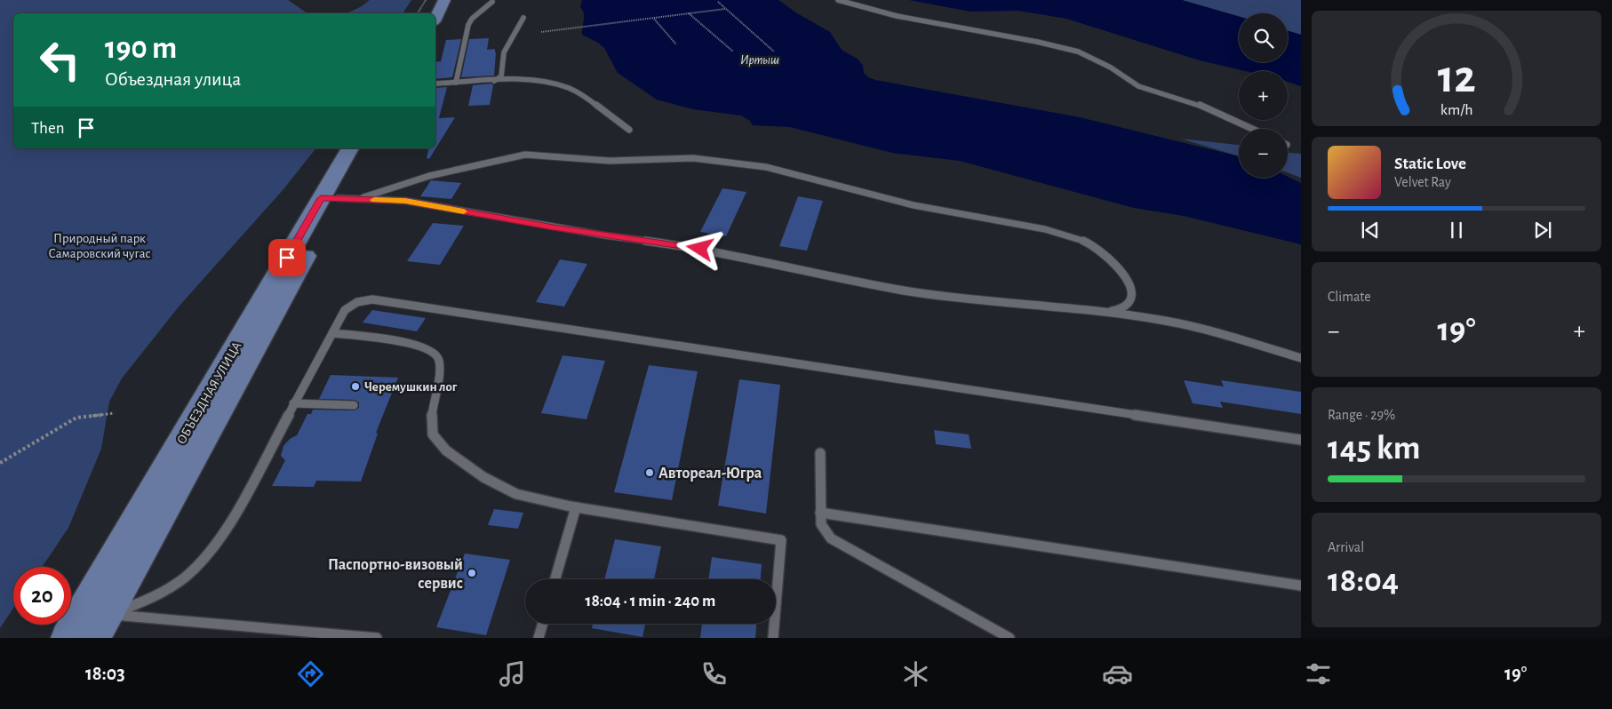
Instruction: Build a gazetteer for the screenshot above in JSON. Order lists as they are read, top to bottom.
{
  "streets": {
    "main road": ["ОБЪЕЗДНАЯ УЛИЦА"]
  },
  "water": ["Иртыш"],
  "parks": ["Природный парк Самаровский чугас"],
  "places": ["Черемушкин лог", "Автореал-Югра", "Паспортно-визовый сервис"],
  "page": {
    "map_buttons": ["+", "−"],
    "turn": ["190 m", "Объездная улица"],
    "then": "Then",
    "song": ["Static Love", "Velvet Ray"],
    "tile": [
      "Climate",
      ["Range · 29%", "145 km"],
      ["Arrival", "18:04"]
    ],
    "heat": ["−", "19°", "+"],
    "limit": "20",
    "trip": "18:04 · 1 min · 240 m",
    "tabs": ["18:03", "19°"],
    "gauge": ["12", "km/h"]
  }
}
